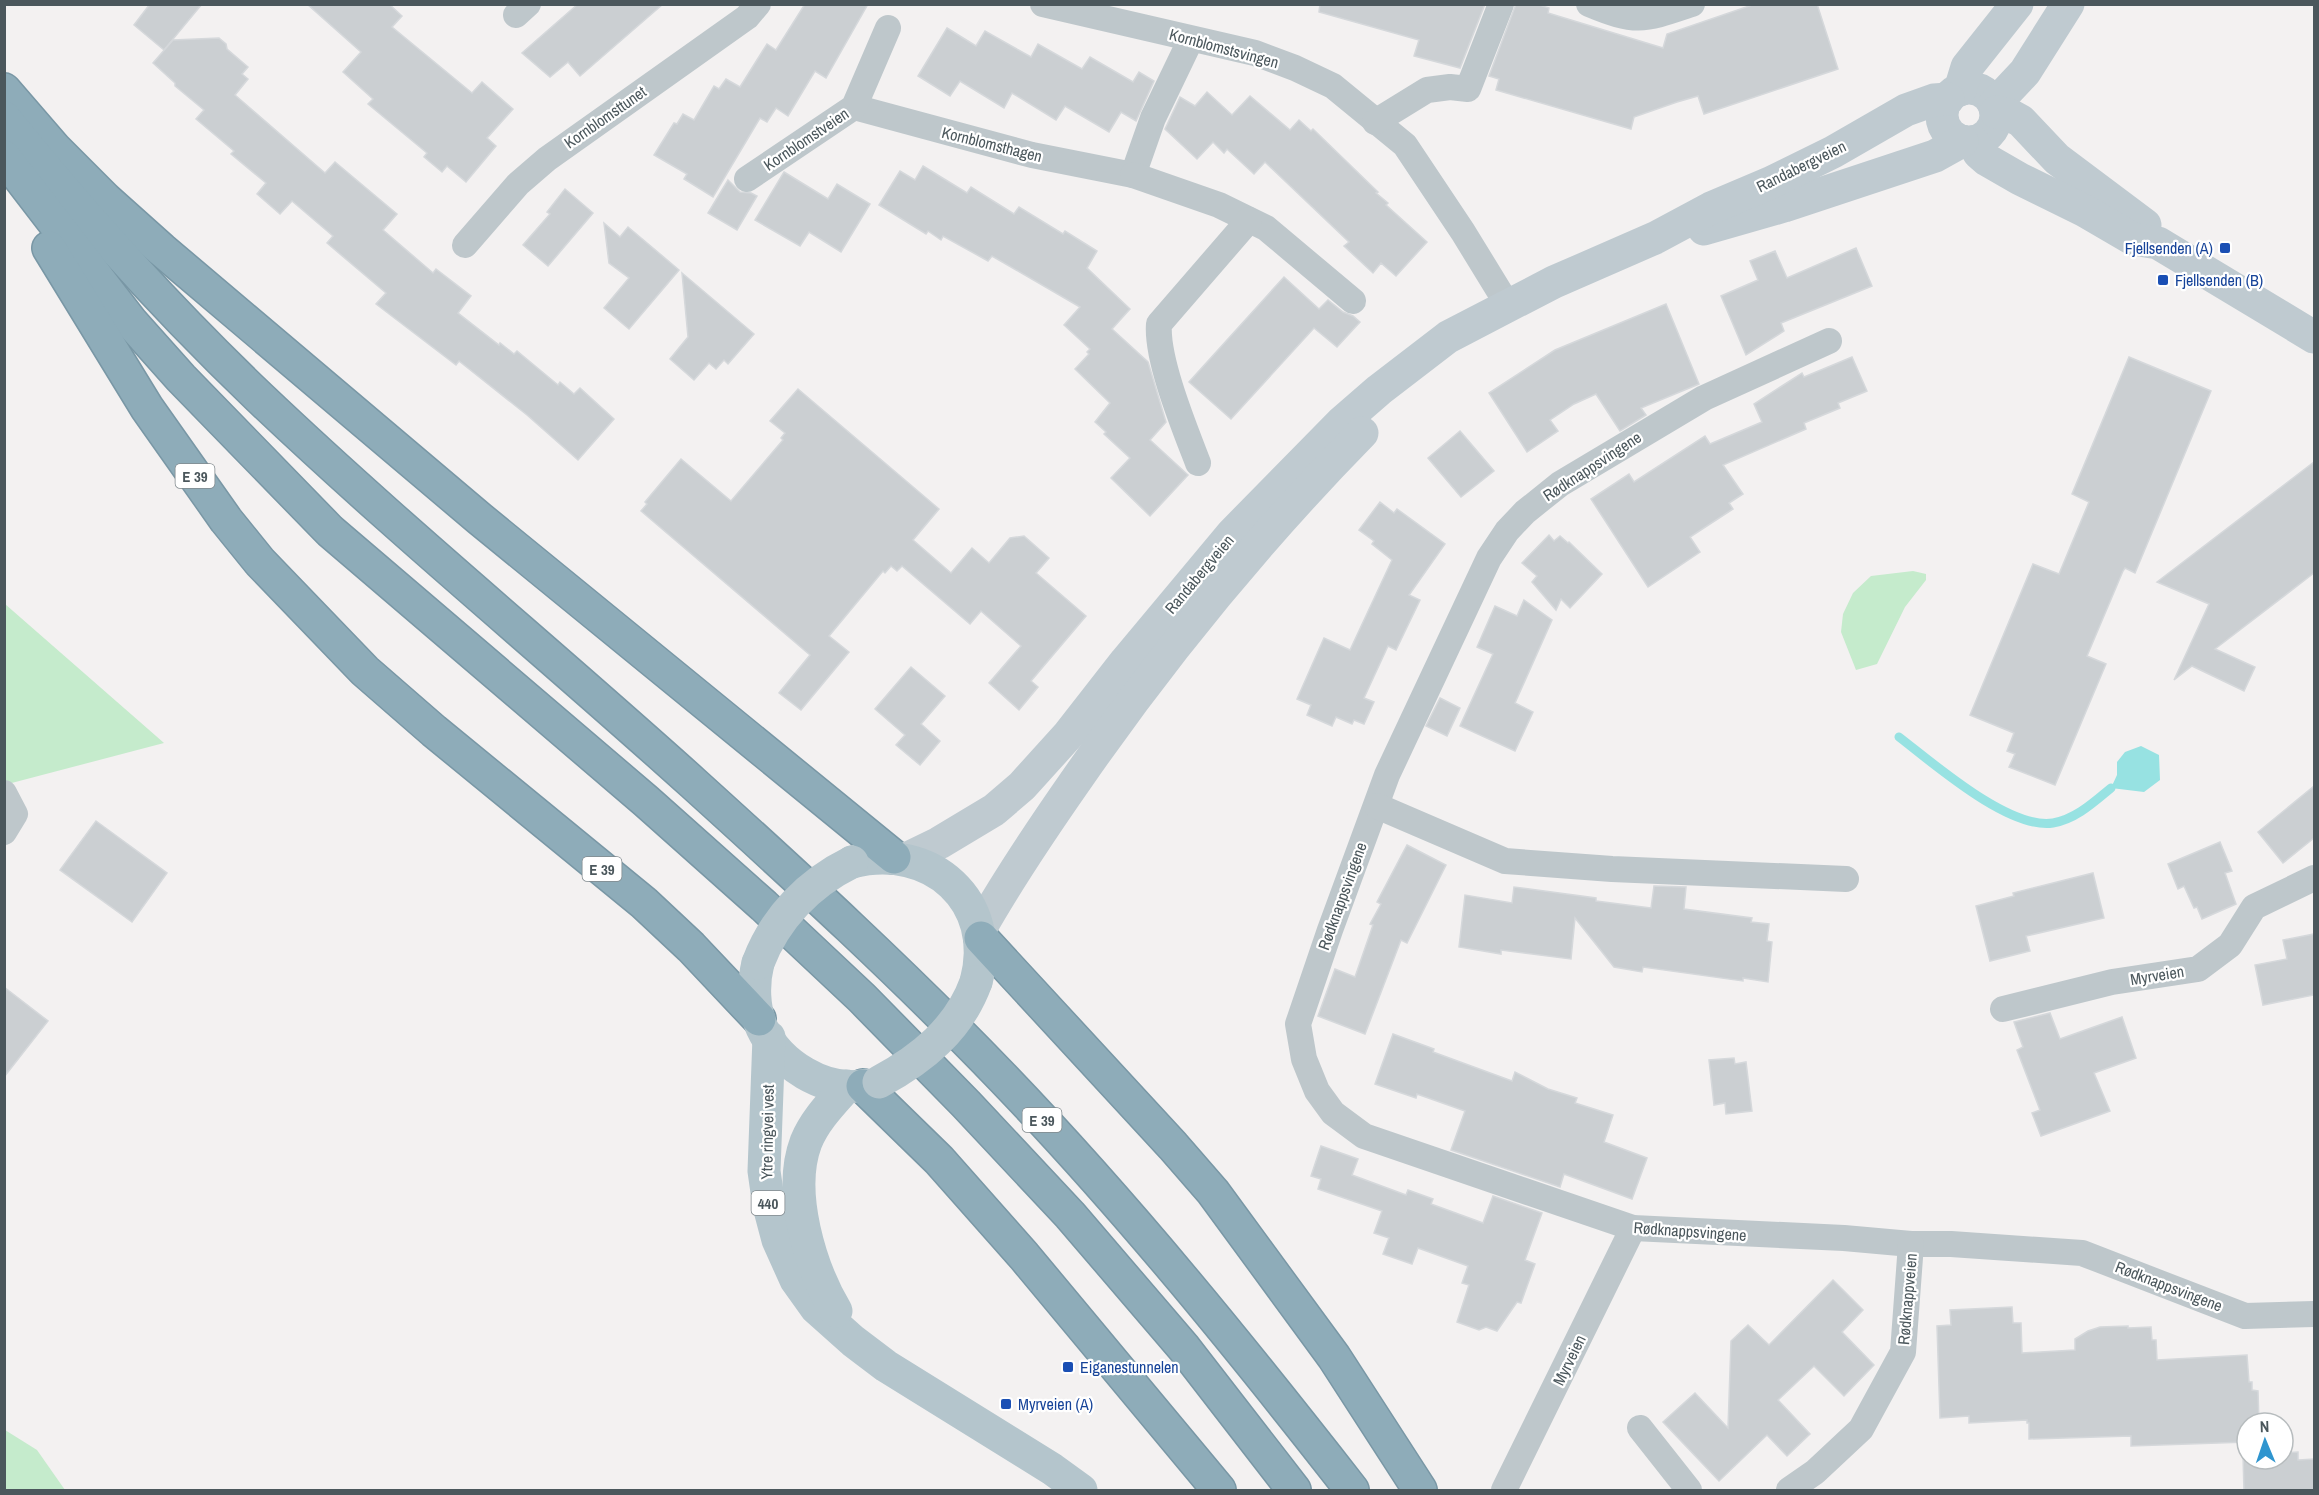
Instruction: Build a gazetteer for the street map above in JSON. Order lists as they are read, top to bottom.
{
  "streets": {
    "highway": ["E 39"],
    "main road": ["Randabergveien", "Ytre ringvei vest", "440"],
    "street": [
      "Kornblomstsvingen",
      "Kornblomsttunet",
      "Kornblomstveien",
      "Kornblomsthagen",
      "Rødknappsvingene",
      "Myrveien",
      "Rødknappveien"
    ]
  },
  "crossings": [
    ["Kornblomstsvingen", "Randabergveien"],
    ["Kornblomstveien", "Kornblomsthagen"],
    ["Randabergveien", "440"],
    ["Rødknappsvingene", "Myrveien"],
    ["Rødknappsvingene", "Rødknappveien"],
    ["E 39", "Ytre ringvei vest"],
    ["E 39", "440"],
    ["Ytre ringvei vest", "440"]
  ],
  "places": {
    "transit": [
      "Fjellsenden (A)",
      "Fjellsenden (B)",
      "Eiganestunnelen",
      "Myrveien (A)"
    ]
  },
  "north": "top"
}
